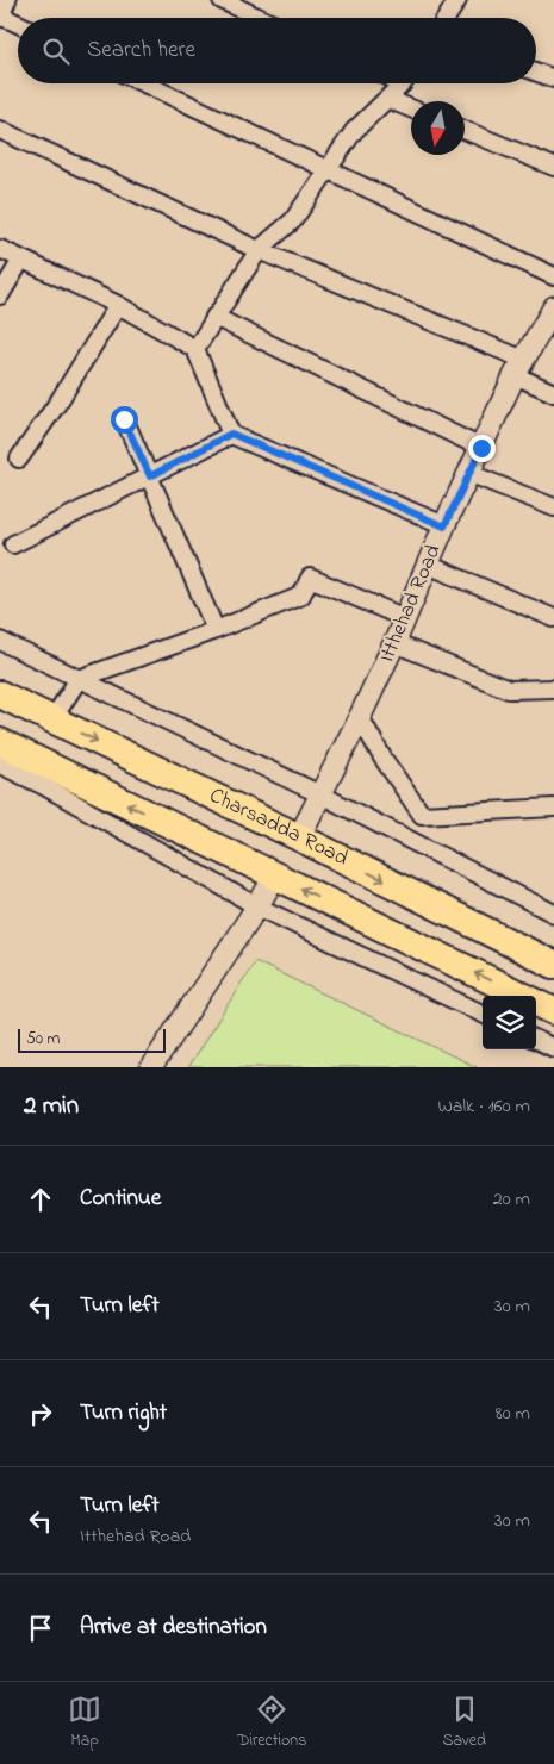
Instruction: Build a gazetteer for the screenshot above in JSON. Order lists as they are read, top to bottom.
{
  "streets": {
    "highway": ["Charsadda Road"],
    "street": ["Itthehad Road"]
  },
  "crossings": [
    ["Itthehad Road", "Charsadda Road"]
  ],
  "scale_bar": "50 m",
  "north": "bottom",
  "page": {
    "search": "Search here",
    "scale": "50 m",
    "heading": ["2 min", "Walk · 160 m"],
    "list": [
      ["Continue", "20 m"],
      ["Turn left", "30 m"],
      ["Turn right", "80 m"],
      ["Turn left", "Itthehad Road", "30 m"],
      "Arrive at destination"
    ],
    "nav": ["Map", "Directions", "Saved"]
  }
}
